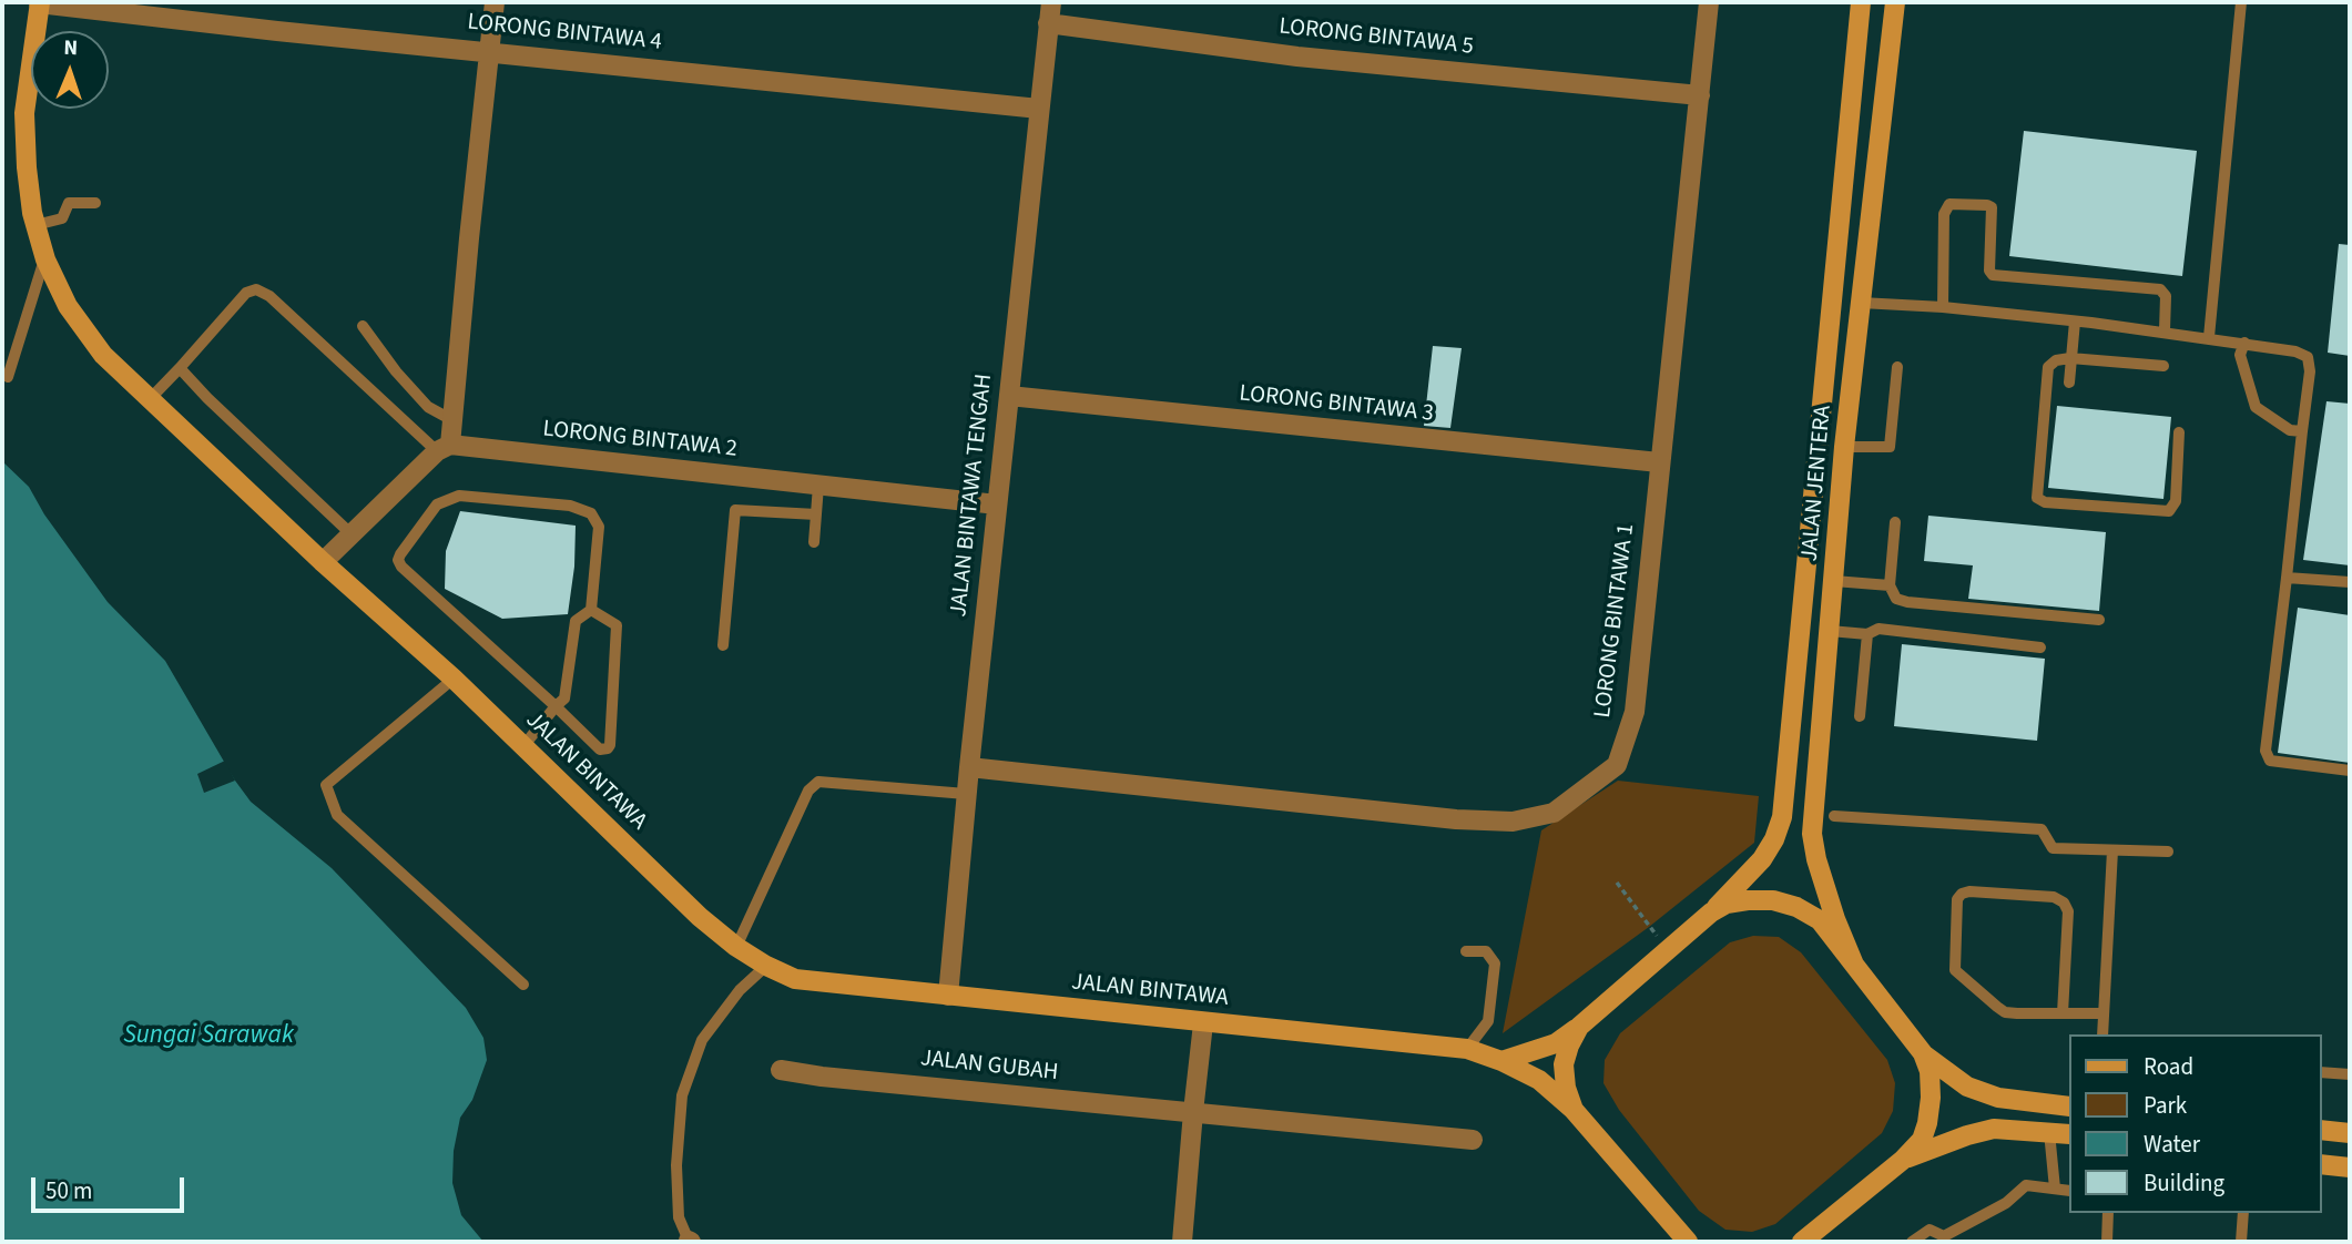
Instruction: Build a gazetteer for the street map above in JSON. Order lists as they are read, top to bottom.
{
  "streets": {
    "street": [
      "LORONG BINTAWA 4",
      "LORONG BINTAWA 5",
      "LORONG BINTAWA 3",
      "LORONG BINTAWA 2",
      "JALAN JENTERA",
      "JALAN BINTAWA TENGAH",
      "LORONG BINTAWA 1",
      "JALAN BINTAWA",
      "JALAN GUBAH"
    ]
  },
  "crossings": [
    ["LORONG BINTAWA 4", "JALAN BINTAWA TENGAH"],
    ["LORONG BINTAWA 4", "JALAN BINTAWA"],
    ["LORONG BINTAWA 5", "JALAN BINTAWA TENGAH"],
    ["LORONG BINTAWA 5", "LORONG BINTAWA 1"],
    ["LORONG BINTAWA 3", "JALAN BINTAWA TENGAH"],
    ["LORONG BINTAWA 3", "LORONG BINTAWA 1"],
    ["LORONG BINTAWA 2", "JALAN BINTAWA TENGAH"],
    ["JALAN JENTERA", "JALAN BINTAWA"],
    ["JALAN BINTAWA TENGAH", "LORONG BINTAWA 1"],
    ["JALAN BINTAWA TENGAH", "JALAN BINTAWA"]
  ],
  "water": ["Sungai Sarawak"],
  "legend": [
    "Road",
    "Park",
    "Water",
    "Building"
  ],
  "scale_bar": "50 m",
  "north": "top"
}
